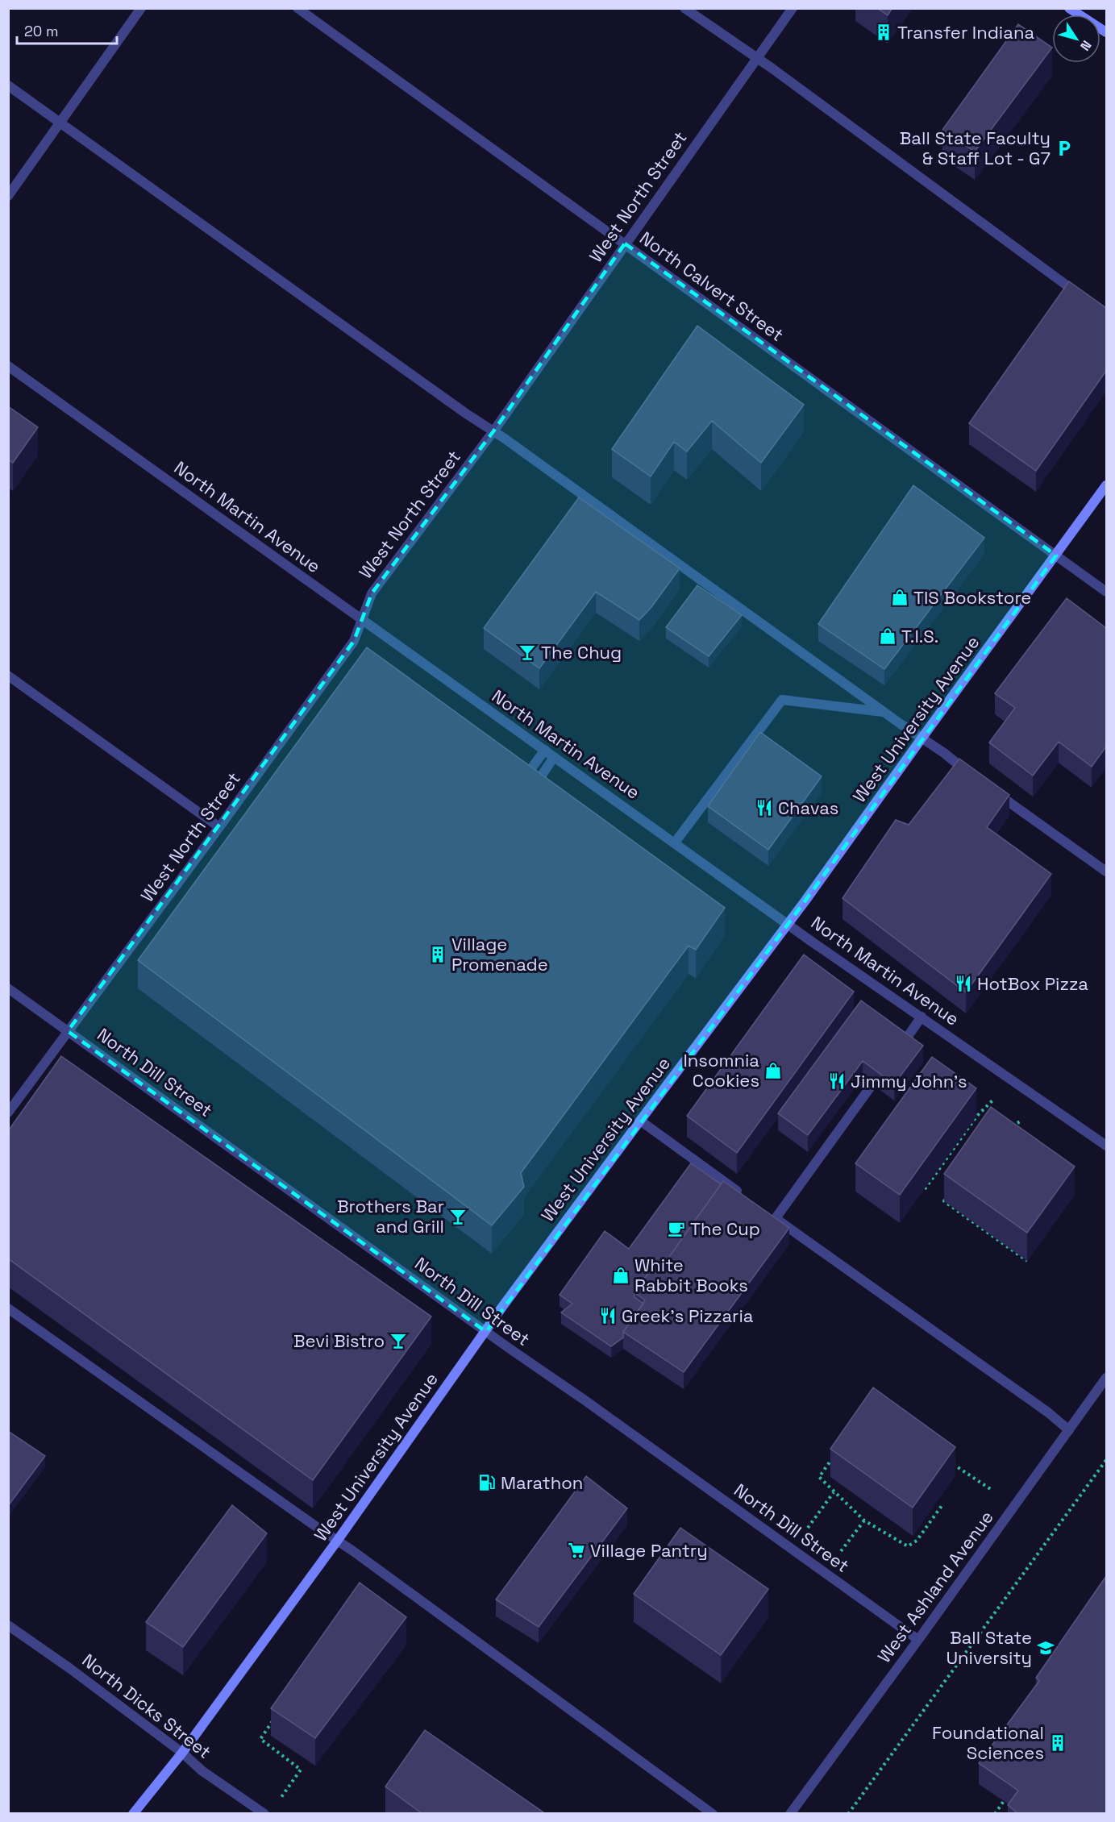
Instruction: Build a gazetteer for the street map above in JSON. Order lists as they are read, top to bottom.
{
  "streets": {
    "street": [
      "West North Street",
      "North Calvert Street",
      "North Martin Avenue",
      "West University Avenue",
      "North Dill Street",
      "West Ashland Avenue",
      "North Dicks Street"
    ]
  },
  "crossings": [
    ["West North Street", "North Calvert Street"],
    ["West North Street", "North Martin Avenue"],
    ["West North Street", "North Dill Street"],
    ["North Calvert Street", "West University Avenue"],
    ["North Martin Avenue", "West University Avenue"],
    ["West University Avenue", "North Dill Street"],
    ["West University Avenue", "North Dicks Street"],
    ["North Dill Street", "West Ashland Avenue"]
  ],
  "places": {
    "building": ["Transfer Indiana", "Village Promenade", "Foundational Sciences"],
    "parking": ["Ball State Faculty & Staff Lot - G7"],
    "shop": [
      "TIS Bookstore",
      "T.I.S.",
      "Insomnia Cookies",
      "White Rabbit Books"
    ],
    "bar": ["The Chug", "Brothers Bar and Grill", "Bevi Bistro"],
    "restaurant": [
      "Chavas",
      "HotBox Pizza",
      "Jimmy John's",
      "Greek's Pizzaria"
    ],
    "cafe": ["The Cup"],
    "fuel station": ["Marathon"],
    "supermarket": ["Village Pantry"],
    "school or university": ["Ball State University"]
  },
  "scale_bar": "20 m",
  "north": "bottom right"
}
